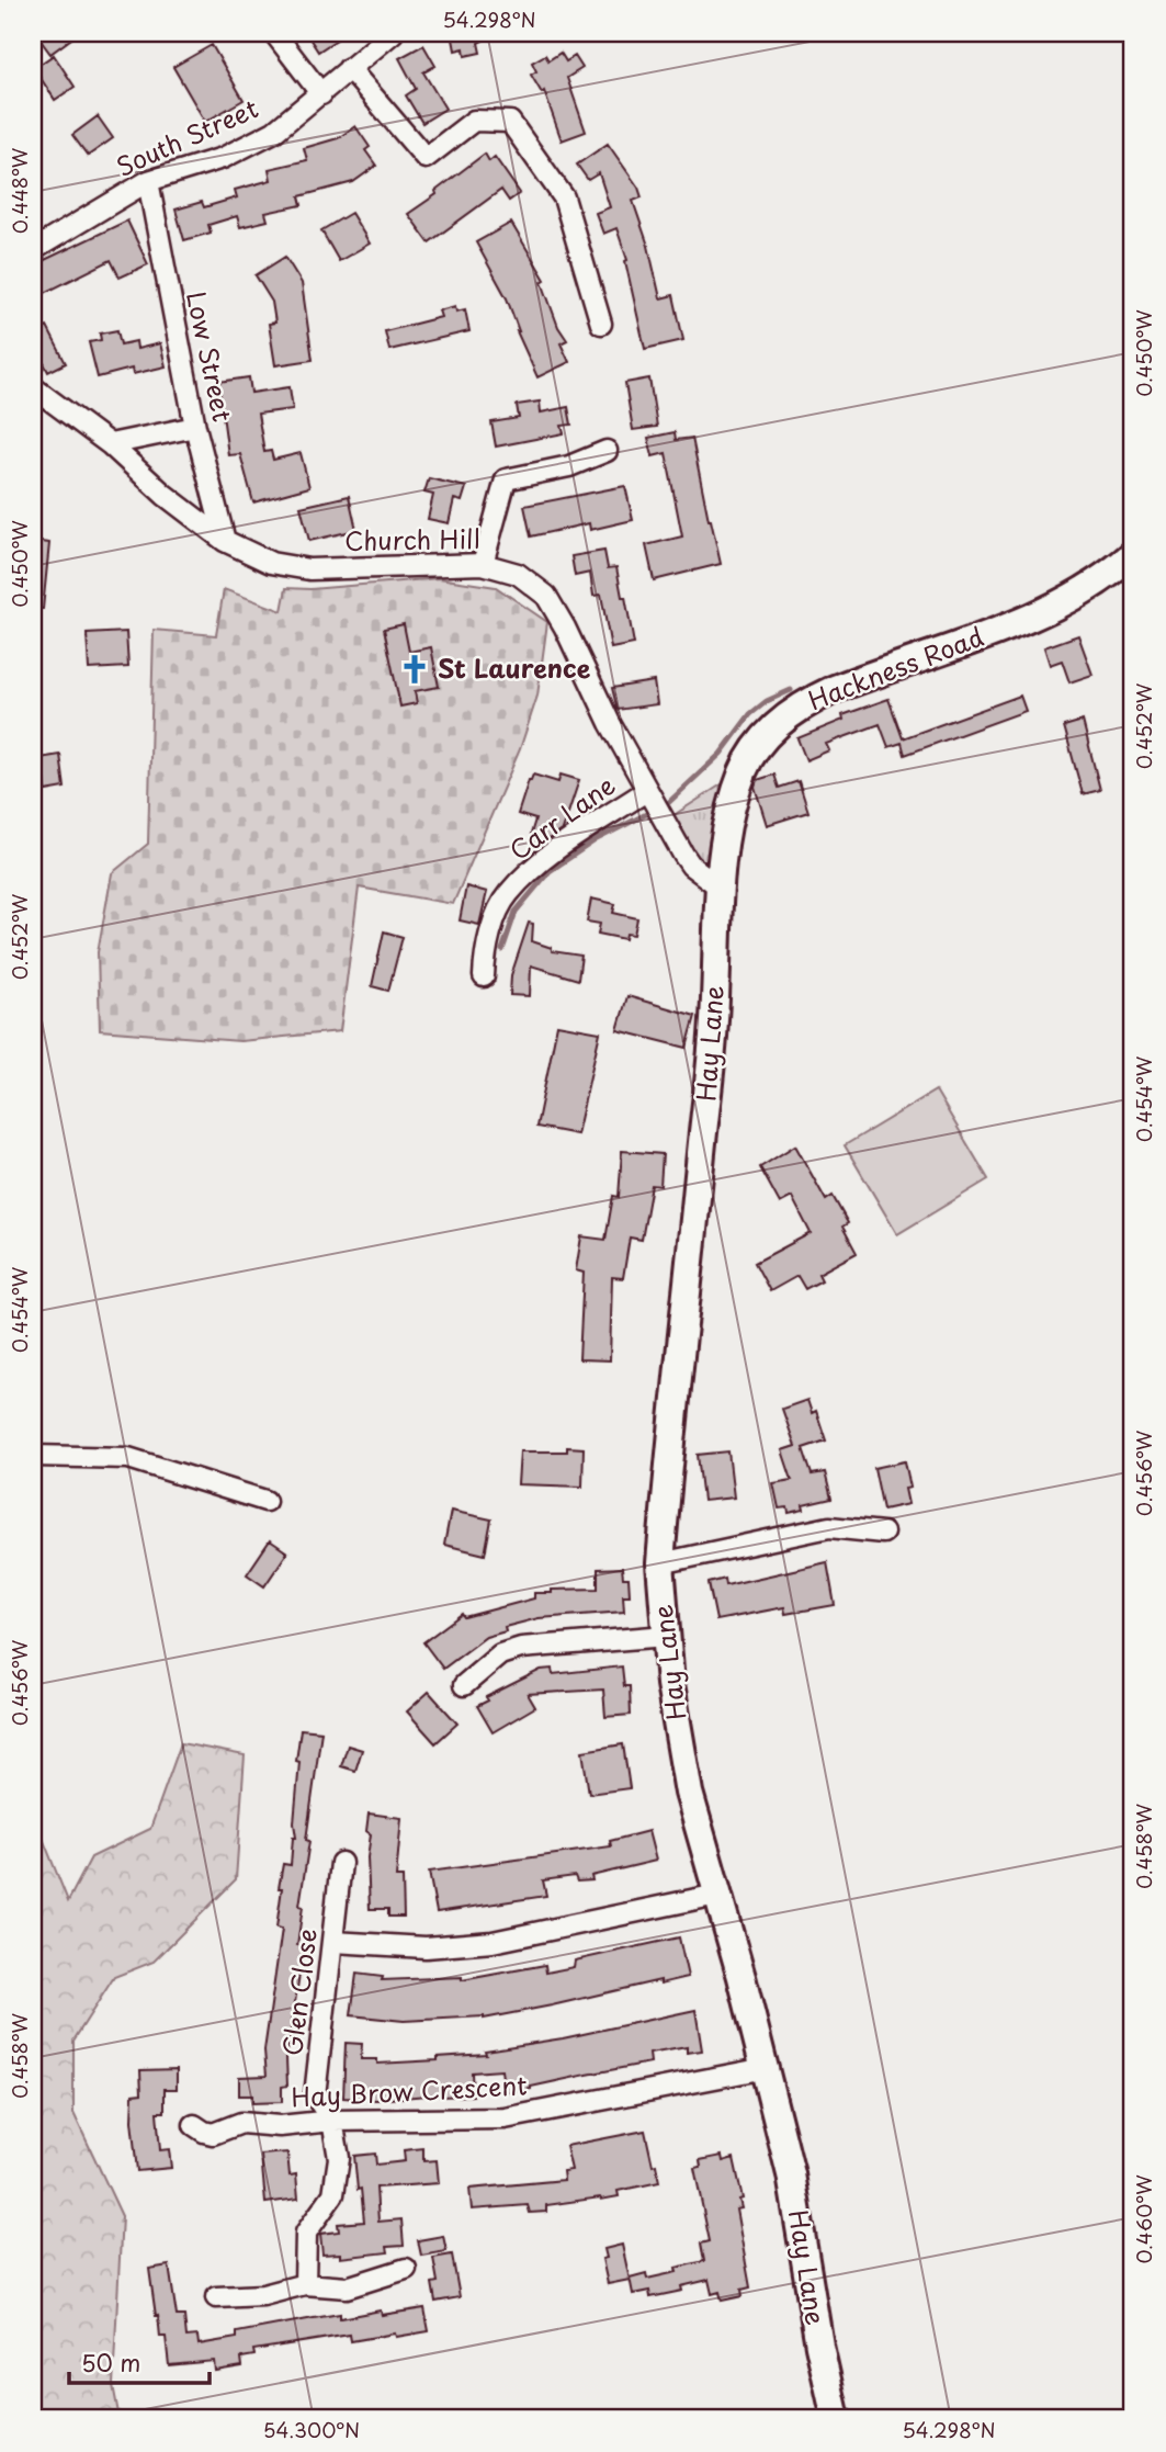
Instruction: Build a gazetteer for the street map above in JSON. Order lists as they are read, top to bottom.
{
  "streets": {
    "street": [
      "South Street",
      "Low Street",
      "Church Hill",
      "Hackness Road",
      "Carr Lane",
      "Hay Lane",
      "Glen Close",
      "Hay Brow Crescent"
    ]
  },
  "crossings": [
    ["South Street", "Low Street"],
    ["Low Street", "Church Hill"],
    ["Church Hill", "Hackness Road"],
    ["Church Hill", "Carr Lane"],
    ["Church Hill", "Hay Lane"],
    ["Hackness Road", "Hay Lane"],
    ["Hay Lane", "Hay Brow Crescent"],
    ["Glen Close", "Hay Brow Crescent"]
  ],
  "places": {
    "church": ["St Laurence"]
  },
  "scale_bar": "50 m",
  "coordinates": [
    "54.298°N",
    "0.448°W",
    "0.450°W",
    "0.452°W",
    "0.454°W",
    "0.456°W",
    "0.458°W",
    "0.460°W",
    "54.300°N"
  ]
}
